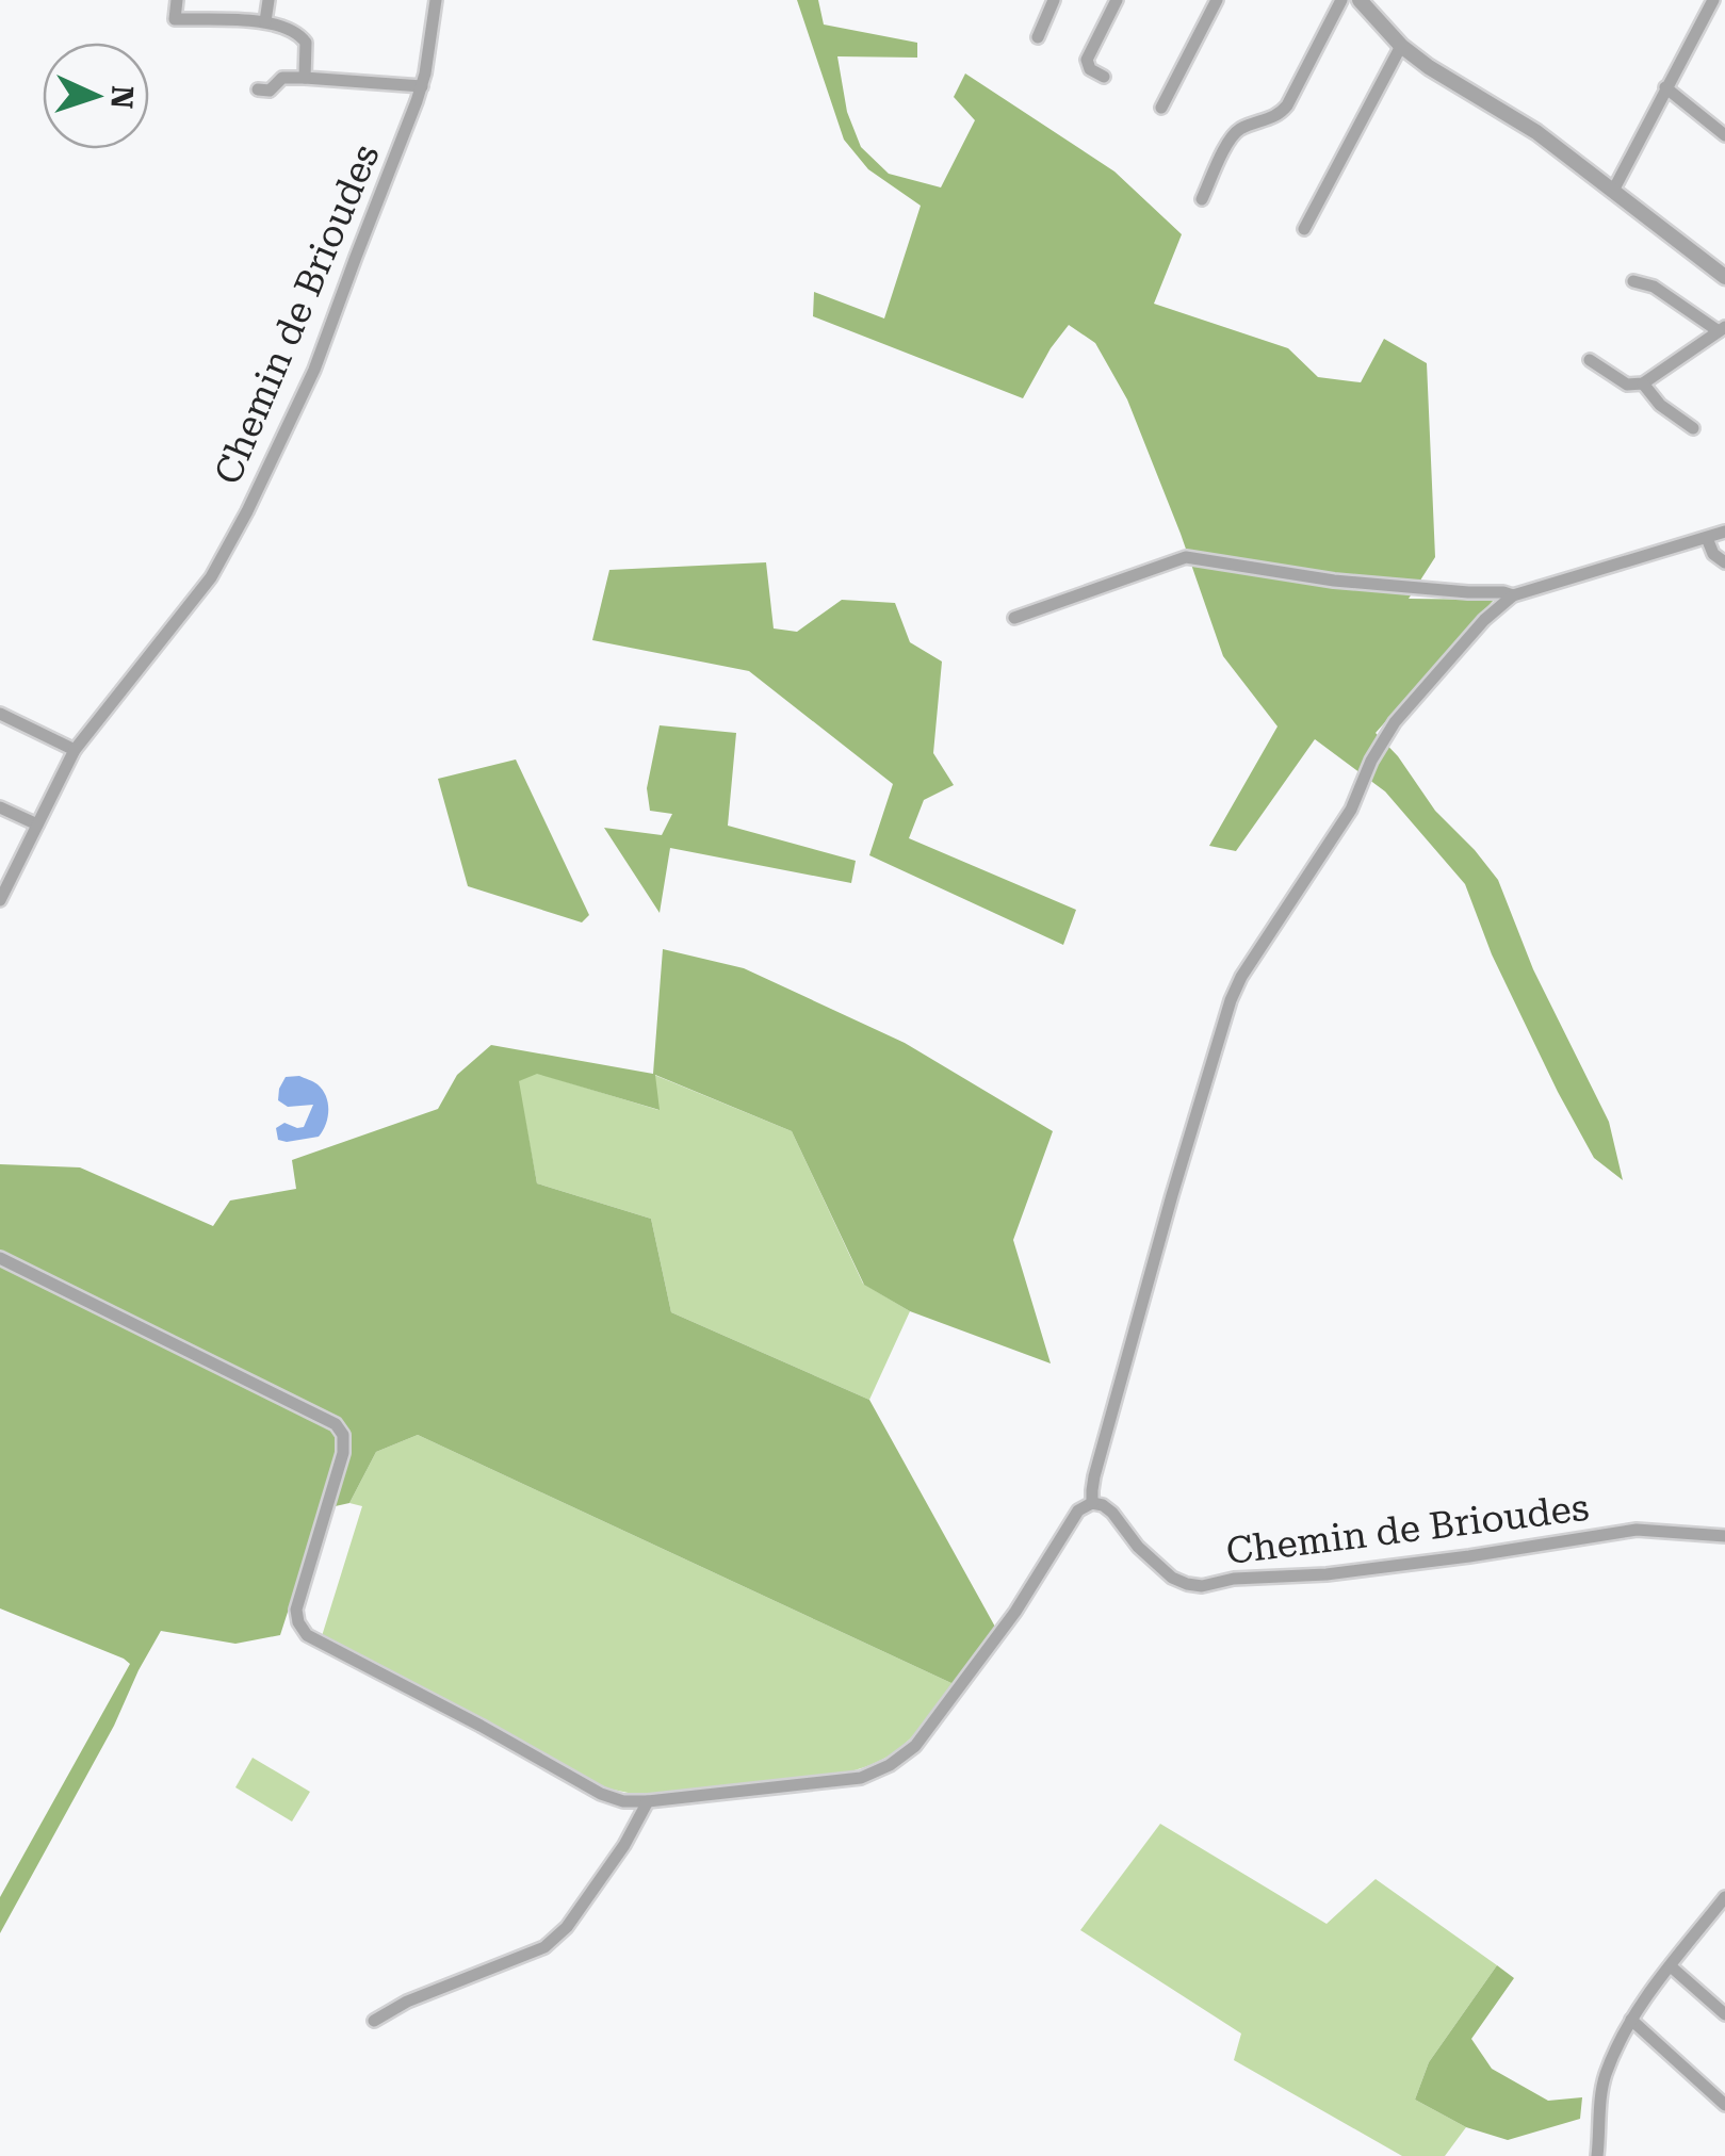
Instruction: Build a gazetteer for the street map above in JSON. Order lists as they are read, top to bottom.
{
  "streets": {
    "street": ["Chemin de Brioudes"]
  },
  "north": "right"
}
